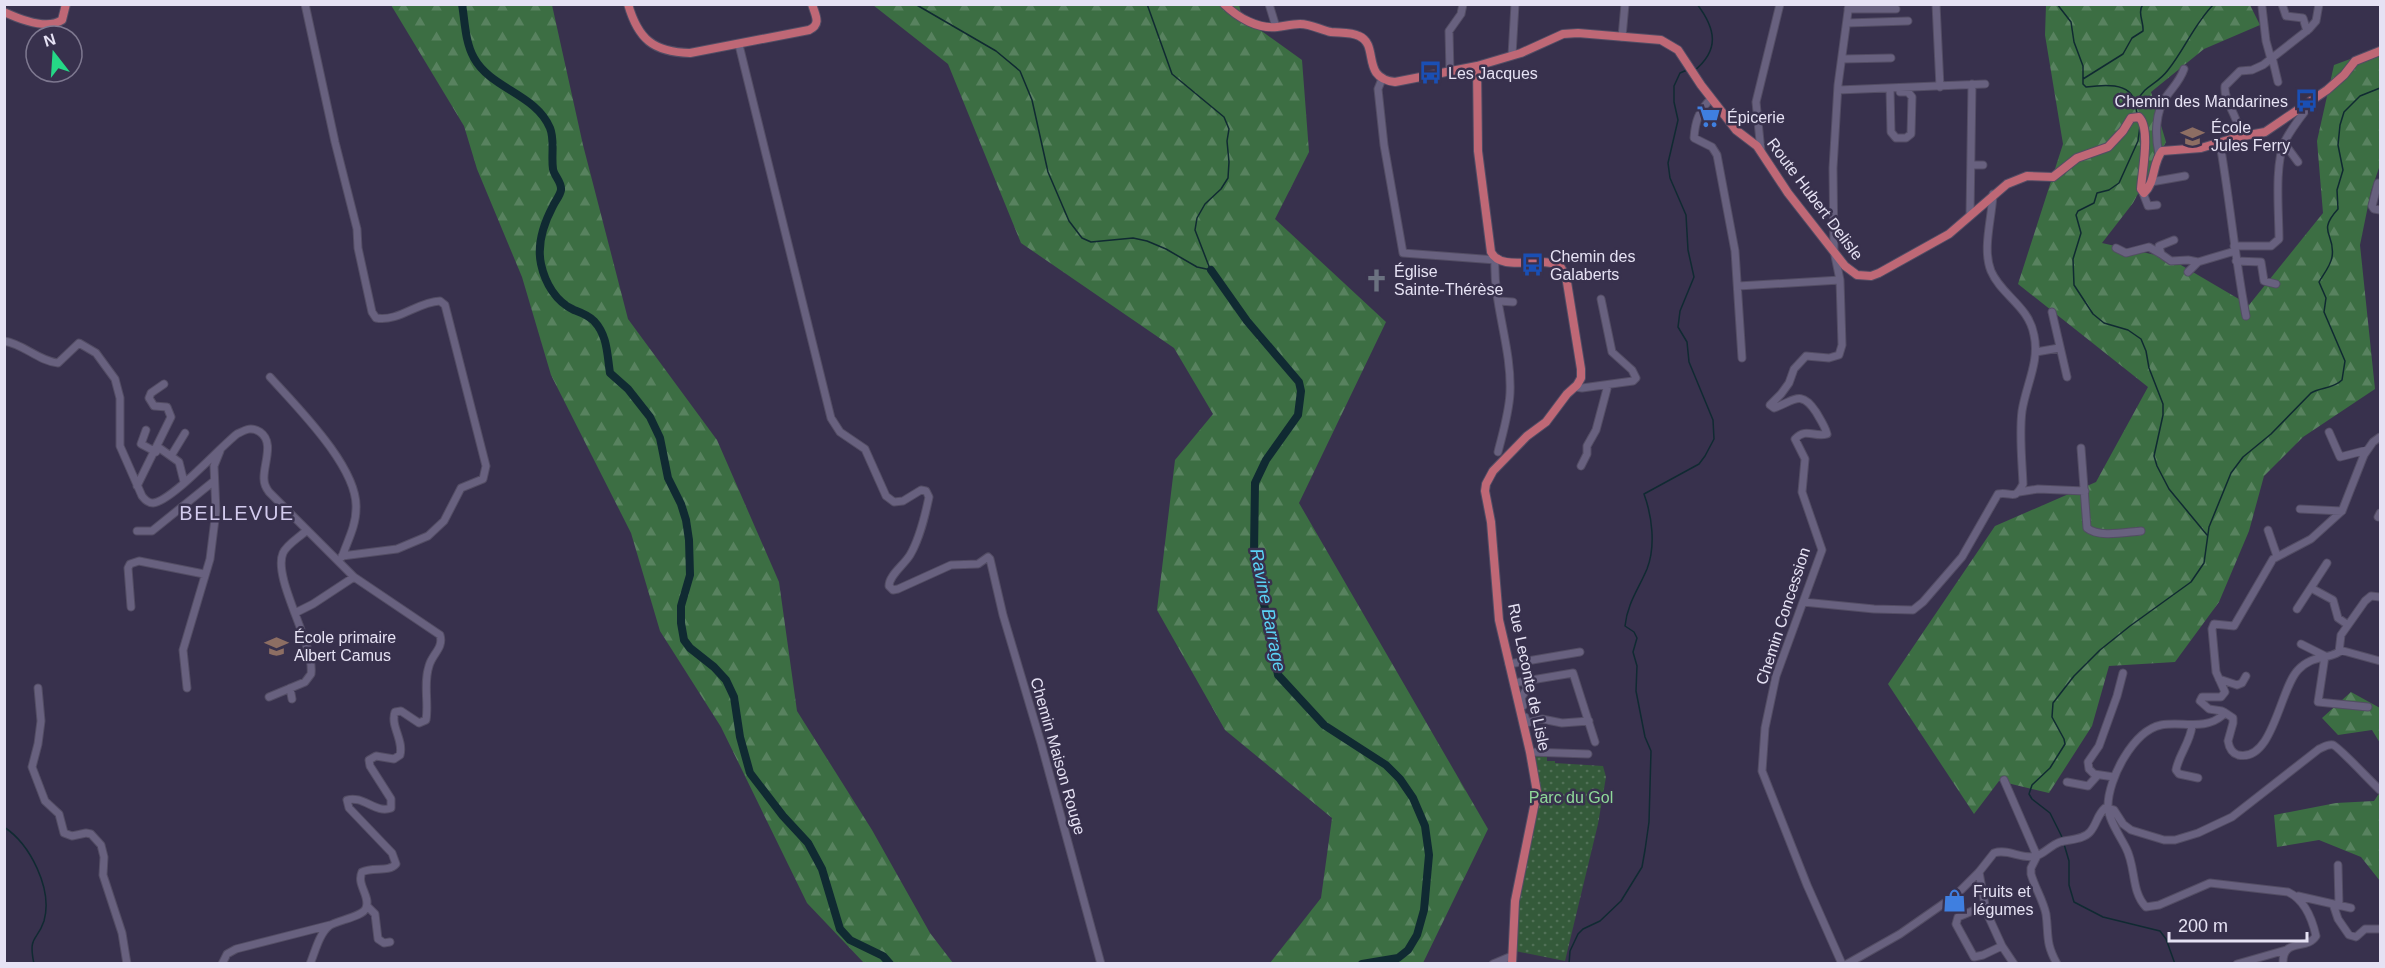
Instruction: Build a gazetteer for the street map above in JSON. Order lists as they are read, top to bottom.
{
  "streets": {
    "main road": ["Route Hubert Delisle", "Rue Leconte de Lisle"],
    "street": ["Chemin Concession", "Chemin Maison Rouge"]
  },
  "crossings": [
    ["Route Hubert Delisle", "Chemin Concession"]
  ],
  "districts": ["BELLEVUE"],
  "water": ["Ravine Barrage"],
  "parks": ["Parc du Gol"],
  "places": {
    "bus stop": ["Les Jacques", "Chemin des Mandarines", "Chemin des Galaberts"],
    "supermarket": ["Épicerie"],
    "school or university": ["École Jules Ferry", "École primaire Albert Camus"],
    "church": ["Église Sainte-Thérèse"],
    "shop": ["Fruits et légumes"]
  },
  "scale_bar": "200 m",
  "north": "top"
}
